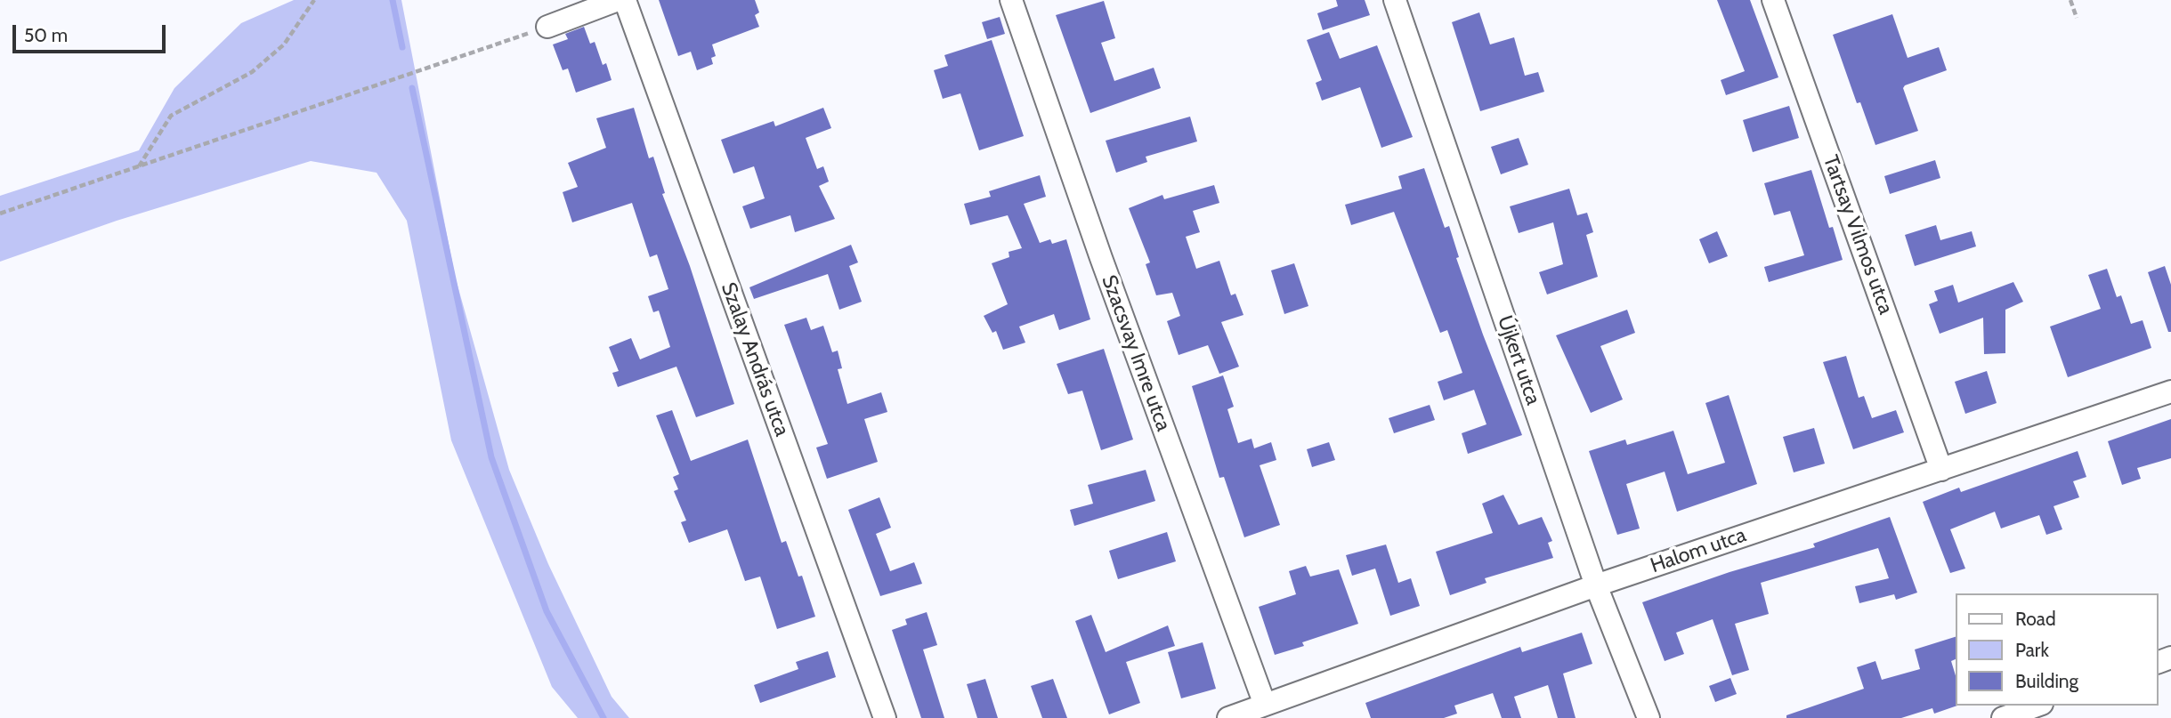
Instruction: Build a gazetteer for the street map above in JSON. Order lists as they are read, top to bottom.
{
  "streets": {
    "street": [
      "Tartsay Vilmos utca",
      "Szacsvay Imre utca",
      "Szalay András utca",
      "Újkert utca",
      "Halom utca"
    ]
  },
  "crossings": [
    ["Tartsay Vilmos utca", "Halom utca"],
    ["Szacsvay Imre utca", "Halom utca"],
    ["Újkert utca", "Halom utca"]
  ],
  "legend": ["Road", "Park", "Building"],
  "scale_bar": "50 m"
}
